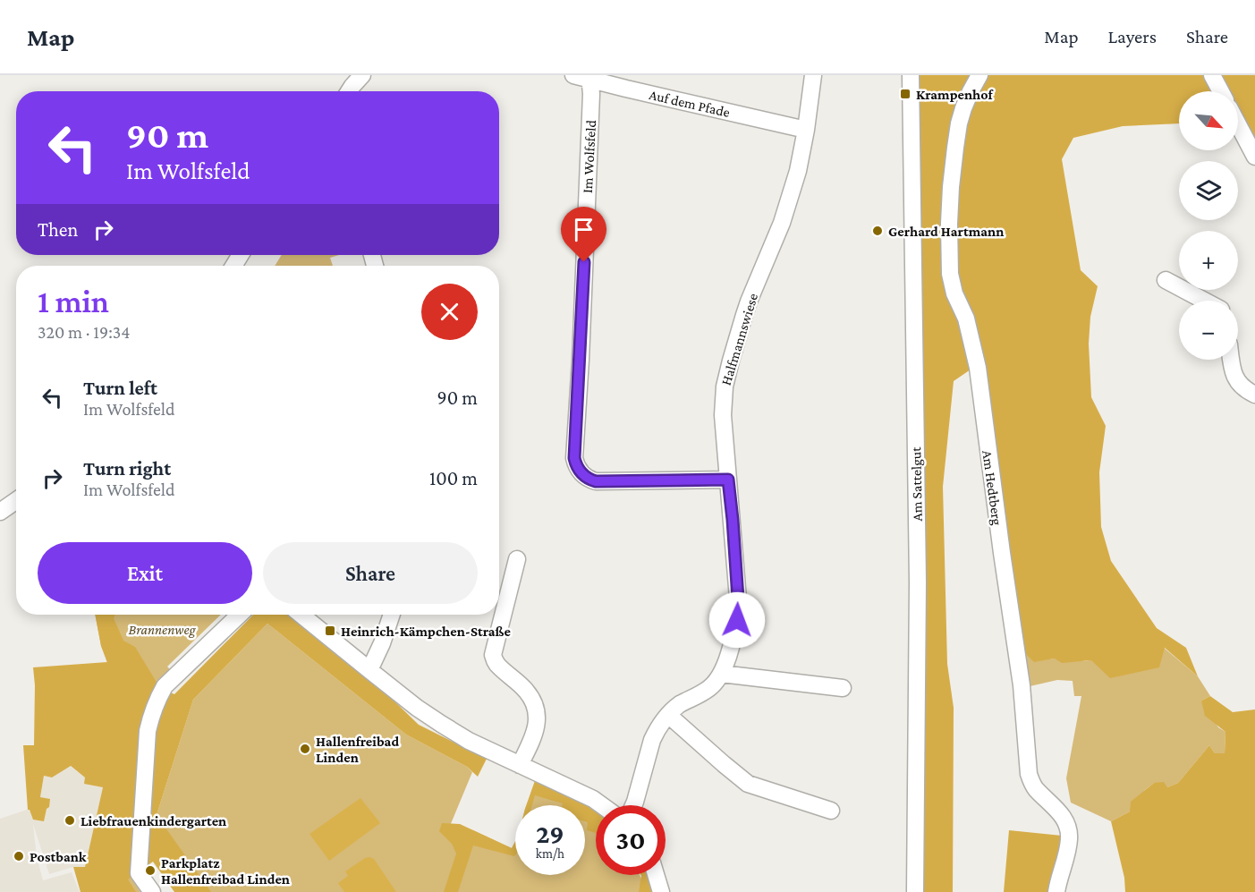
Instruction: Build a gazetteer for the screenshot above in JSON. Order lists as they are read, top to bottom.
{
  "streets": {
    "street": [
      "Auf dem Pfade",
      "Im Wolfsfeld",
      "Halfmannswiese",
      "Am Sattelgut",
      "Am Hedtberg"
    ]
  },
  "crossings": [
    ["Auf dem Pfade", "Im Wolfsfeld"],
    ["Auf dem Pfade", "Halfmannswiese"],
    ["Im Wolfsfeld", "Halfmannswiese"]
  ],
  "parks": ["Brannenweg"],
  "places": {
    "transit": ["Krampenhof", "Heinrich-Kämpchen-Straße"],
    "other": [
      "Gerhard Hartmann",
      "Hallenfreibad Linden",
      "Liebfrauenkindergarten",
      "Postbank",
      "Parkplatz Hallenfreibad Linden"
    ]
  },
  "north": "bottom right",
  "page": {
    "header": "Map",
    "nav": ["Map", "Layers", "Share"],
    "map_buttons": ["+", "−"],
    "turn": ["90 m", "Im Wolfsfeld"],
    "then": "Then",
    "heading": ["1 min", "320 m · 19:34"],
    "list": [
      {
        "name": "Turn left",
        "note": "Im Wolfsfeld",
        "value": "90 m"
      },
      {
        "name": "Turn right",
        "note": "Im Wolfsfeld",
        "value": "100 m"
      }
    ],
    "buttons": ["Exit", "Share"],
    "speed": "29 km/h",
    "limit": "30"
  }
}
